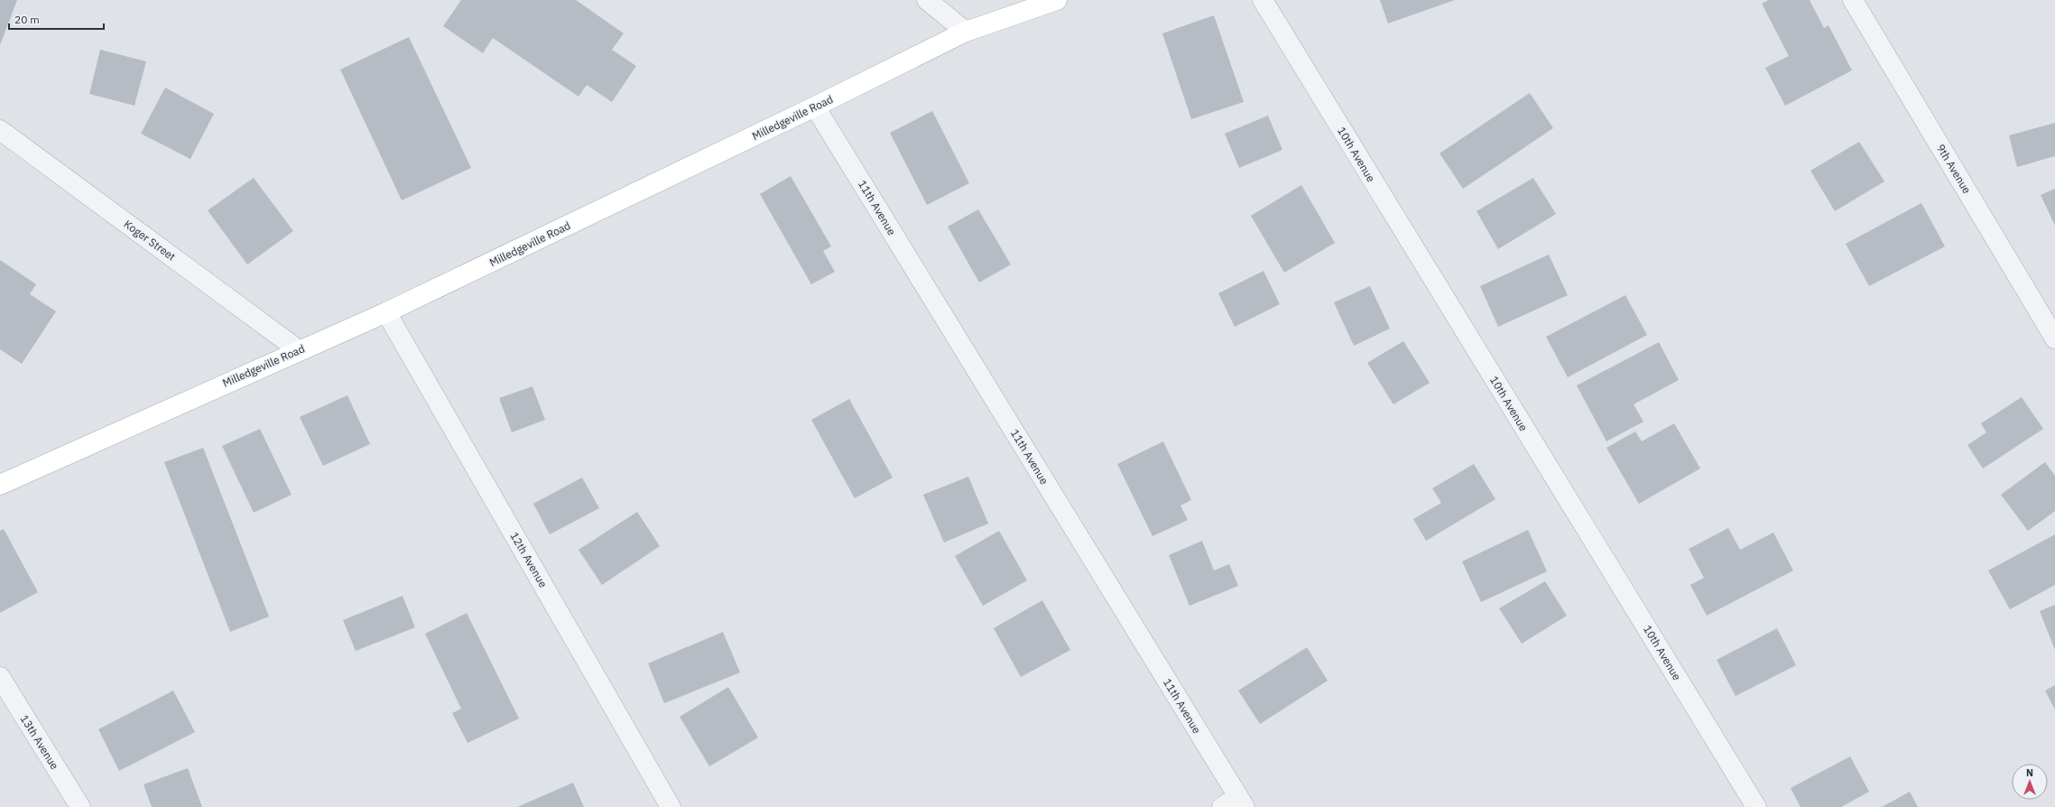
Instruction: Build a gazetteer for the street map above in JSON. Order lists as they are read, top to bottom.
{
  "streets": {
    "main road": ["Milledgeville Road"],
    "street": [
      "10th Avenue",
      "9th Avenue",
      "11th Avenue",
      "Koger Street",
      "12th Avenue",
      "13th Avenue"
    ]
  },
  "crossings": [
    ["Milledgeville Road", "11th Avenue"],
    ["Milledgeville Road", "Koger Street"],
    ["Milledgeville Road", "12th Avenue"]
  ],
  "scale_bar": "20 m",
  "north": "top"
}
